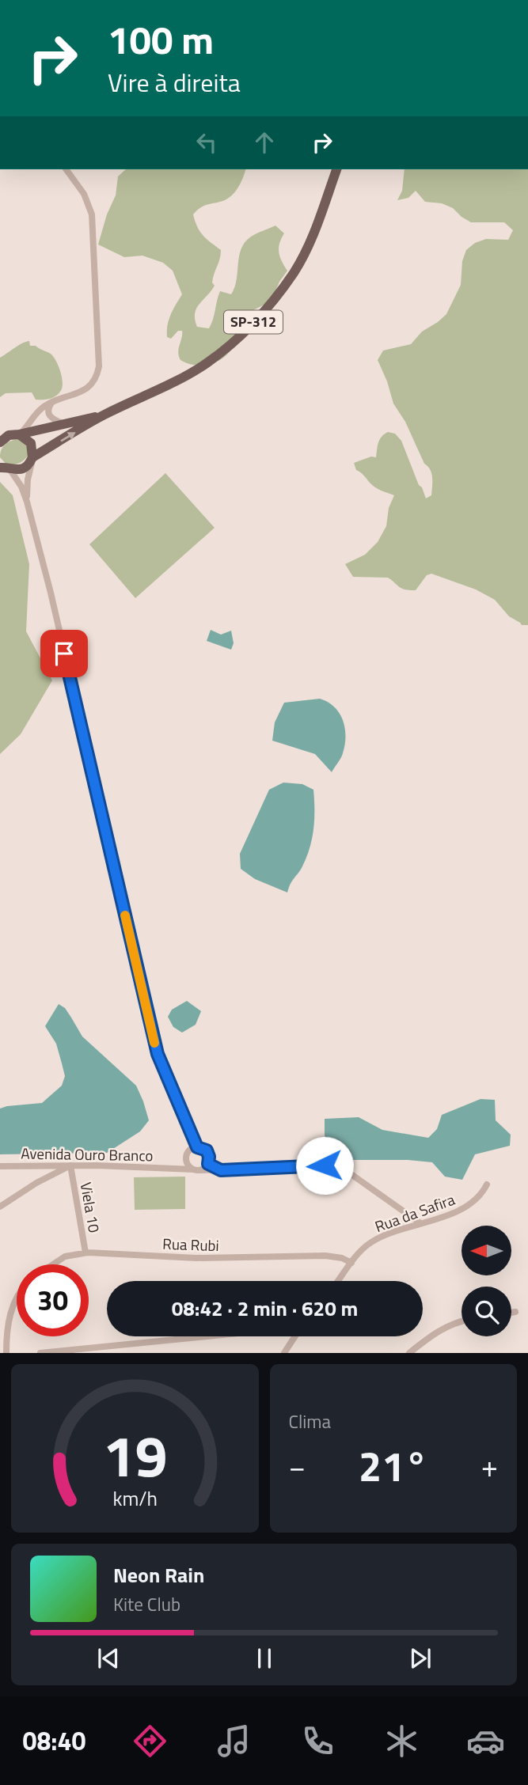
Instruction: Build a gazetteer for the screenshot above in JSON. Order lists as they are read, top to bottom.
{
  "streets": {
    "main road": ["SP-312"],
    "street": [
      "Avenida Ouro Branco",
      "Viela 10",
      "Rua da Safira",
      "Rua Rubi"
    ]
  },
  "crossings": [
    ["Avenida Ouro Branco", "Viela 10"],
    ["Avenida Ouro Branco", "Rua da Safira"],
    ["Viela 10", "Rua Rubi"],
    ["Rua da Safira", "Rua Rubi"]
  ],
  "north": "left",
  "page": {
    "turn": ["100 m", "Vire à direita"],
    "limit": "30",
    "trip": "08:42 · 2 min · 620 m",
    "tile": "Clima",
    "heat": ["−", "21°", "+"],
    "song": ["Neon Rain", "Kite Club"],
    "tabs": "08:40",
    "gauge": ["19", "km/h"]
  }
}
